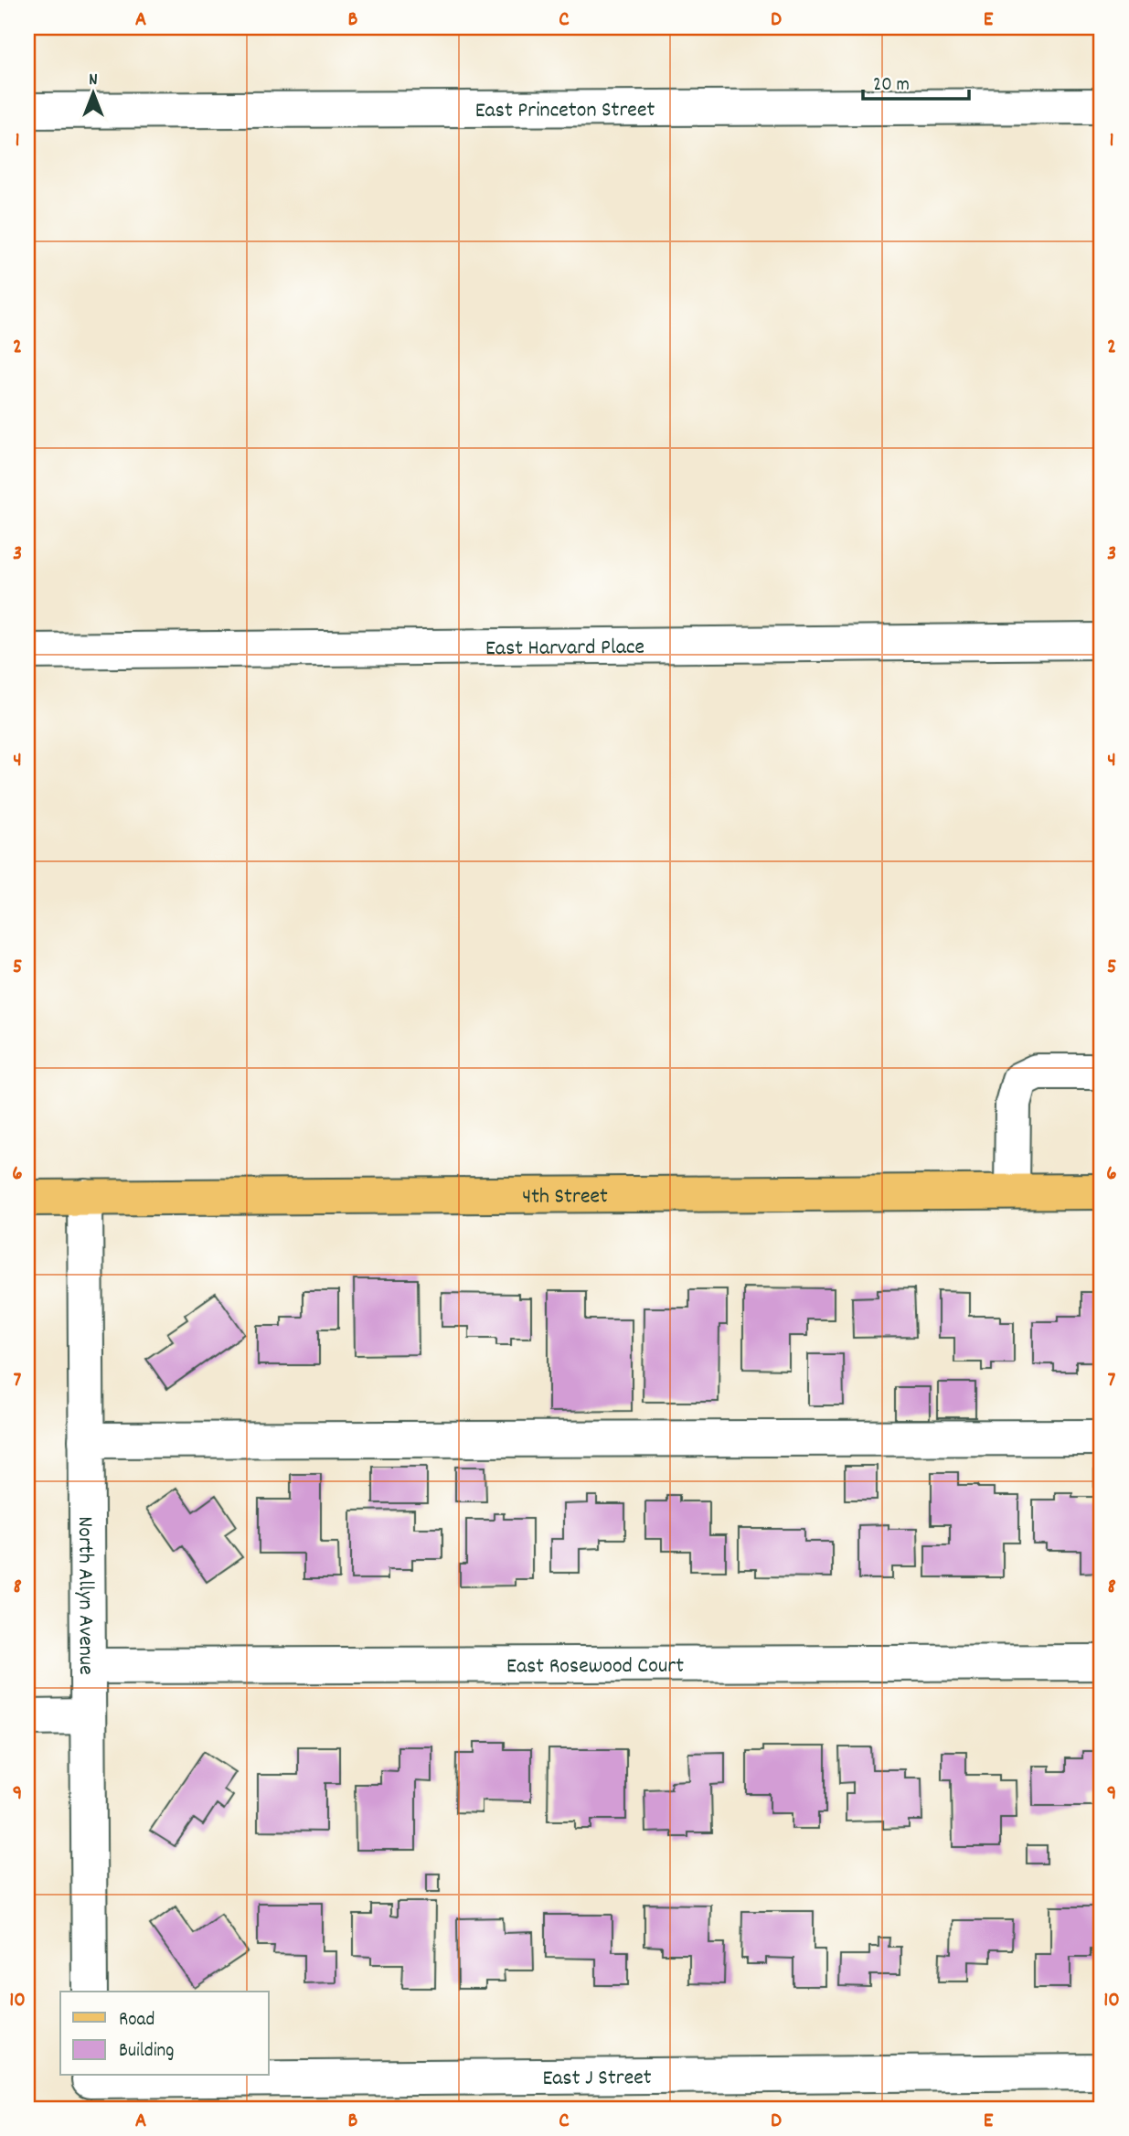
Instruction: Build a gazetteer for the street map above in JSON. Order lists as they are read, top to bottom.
{
  "streets": {
    "main road": ["4th Street"],
    "street": [
      "East Princeton Street",
      "East Harvard Place",
      "North Allyn Avenue",
      "East Rosewood Court",
      "East J Street"
    ]
  },
  "crossings": [
    ["4th Street", "North Allyn Avenue"],
    ["North Allyn Avenue", "East Rosewood Court"]
  ],
  "legend": ["Road", "Building"],
  "scale_bar": "20 m",
  "north": "top",
  "grid": {
    "columns": [
      "A",
      "B",
      "C",
      "D",
      "E"
    ],
    "rows": [
      "1",
      "2",
      "3",
      "4",
      "5",
      "6",
      "7",
      "8",
      "9",
      "10"
    ]
  }
}
